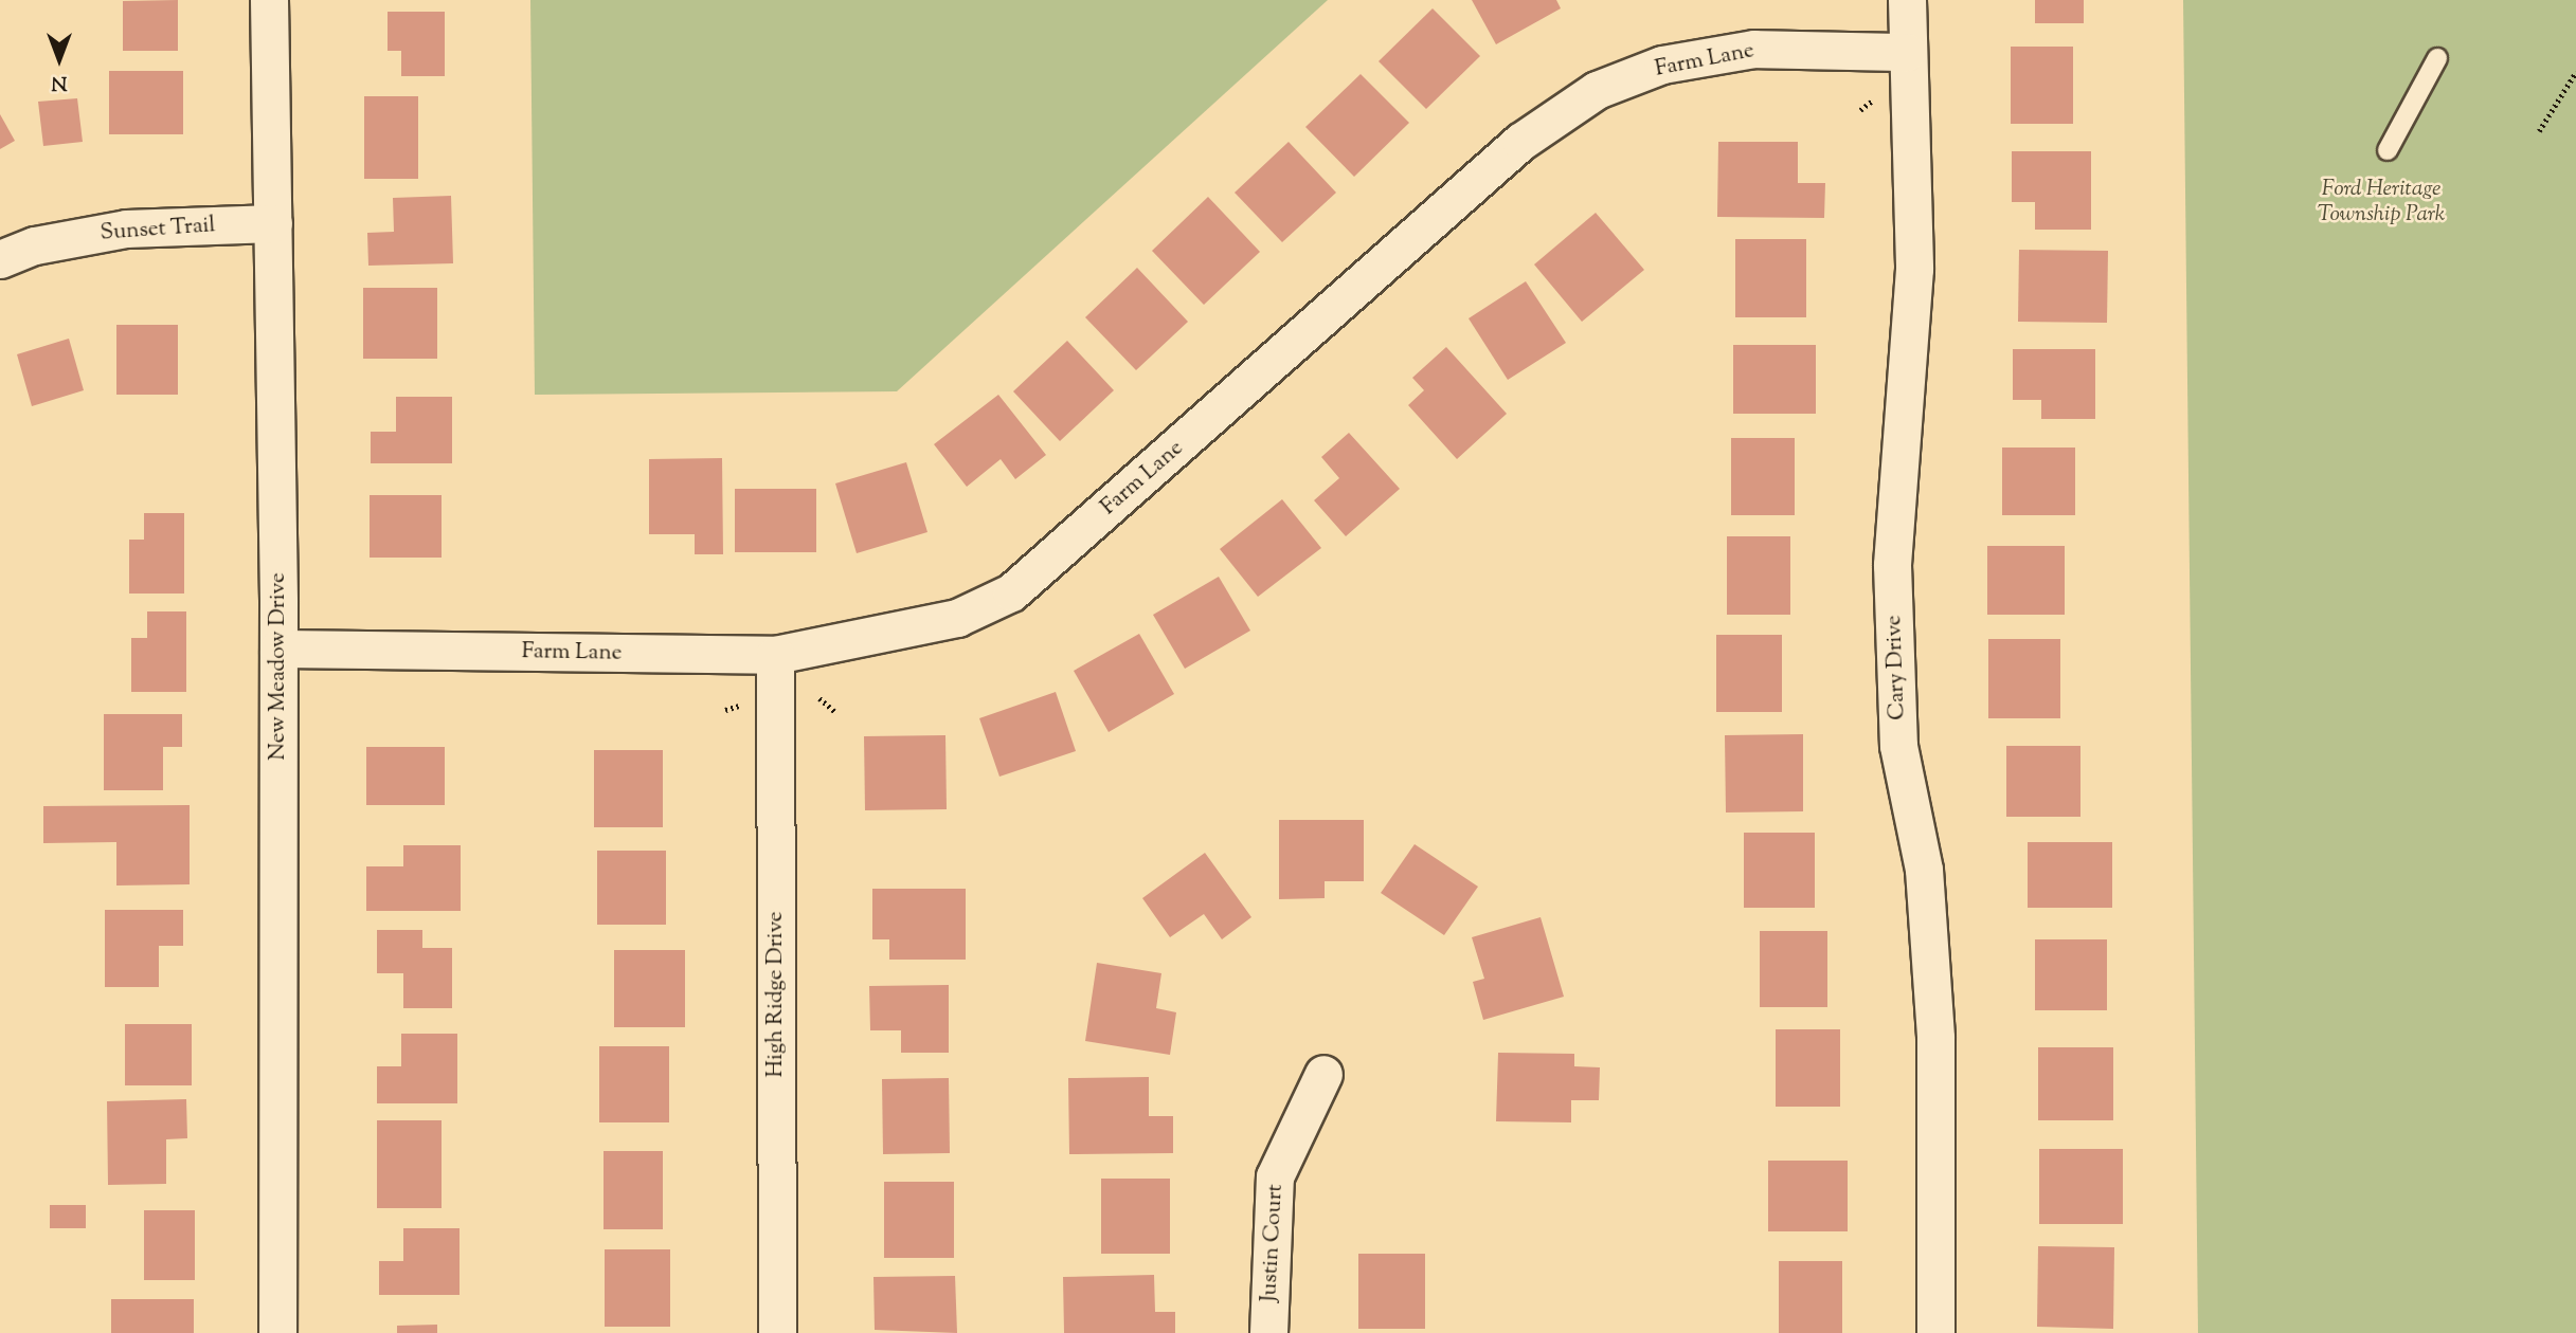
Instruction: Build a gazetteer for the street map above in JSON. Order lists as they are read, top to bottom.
{
  "streets": {
    "street": [
      "Farm Lane",
      "Sunset Trail",
      "New Meadow Drive",
      "Cary Drive",
      "High Ridge Drive",
      "Justin Court"
    ]
  },
  "crossings": [
    ["Farm Lane", "New Meadow Drive"],
    ["Farm Lane", "Cary Drive"],
    ["Farm Lane", "High Ridge Drive"],
    ["Sunset Trail", "New Meadow Drive"]
  ],
  "parks": ["Ford Heritage Township Park"],
  "north": "bottom"
}
